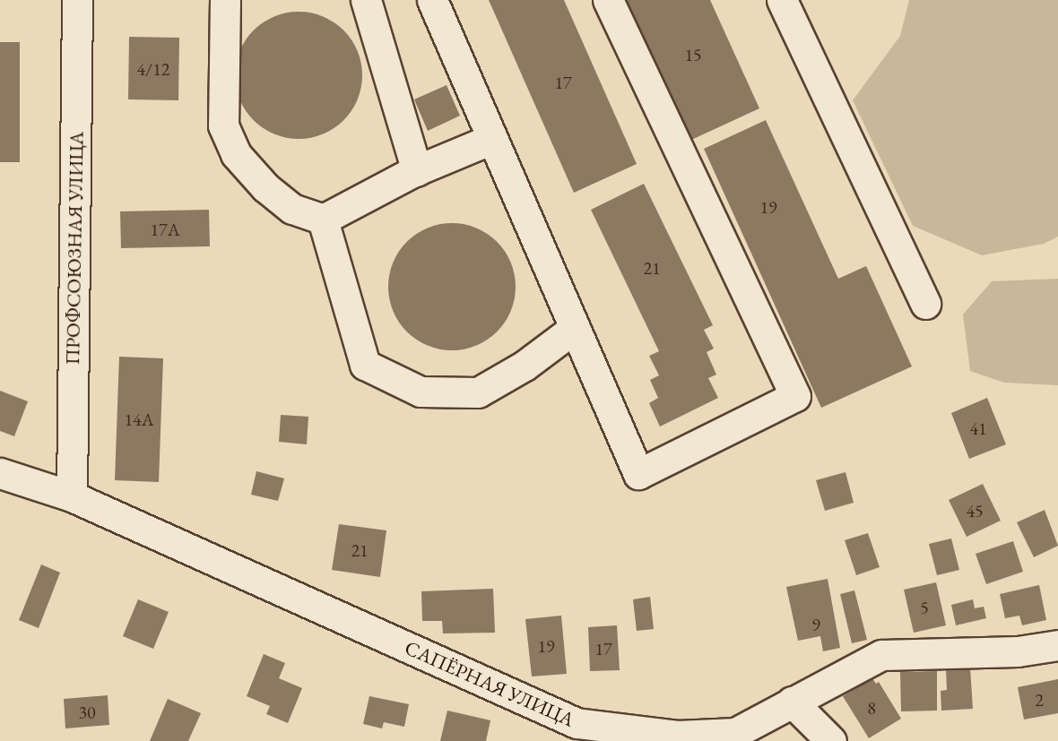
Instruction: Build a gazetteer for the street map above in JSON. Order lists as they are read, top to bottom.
{
  "streets": {
    "street": ["ПРОФСОЮЗНАЯ УЛИЦА", "САПЁРНАЯ УЛИЦА"]
  },
  "crossings": [
    ["ПРОФСОЮЗНАЯ УЛИЦА", "САПЁРНАЯ УЛИЦА"]
  ],
  "house_numbers": [
    "15",
    "4/12",
    "17",
    "19",
    "17А",
    "21",
    "14А",
    "41",
    "45",
    "21",
    "5",
    "9",
    "19",
    "17",
    "2",
    "8",
    "30"
  ]
}
